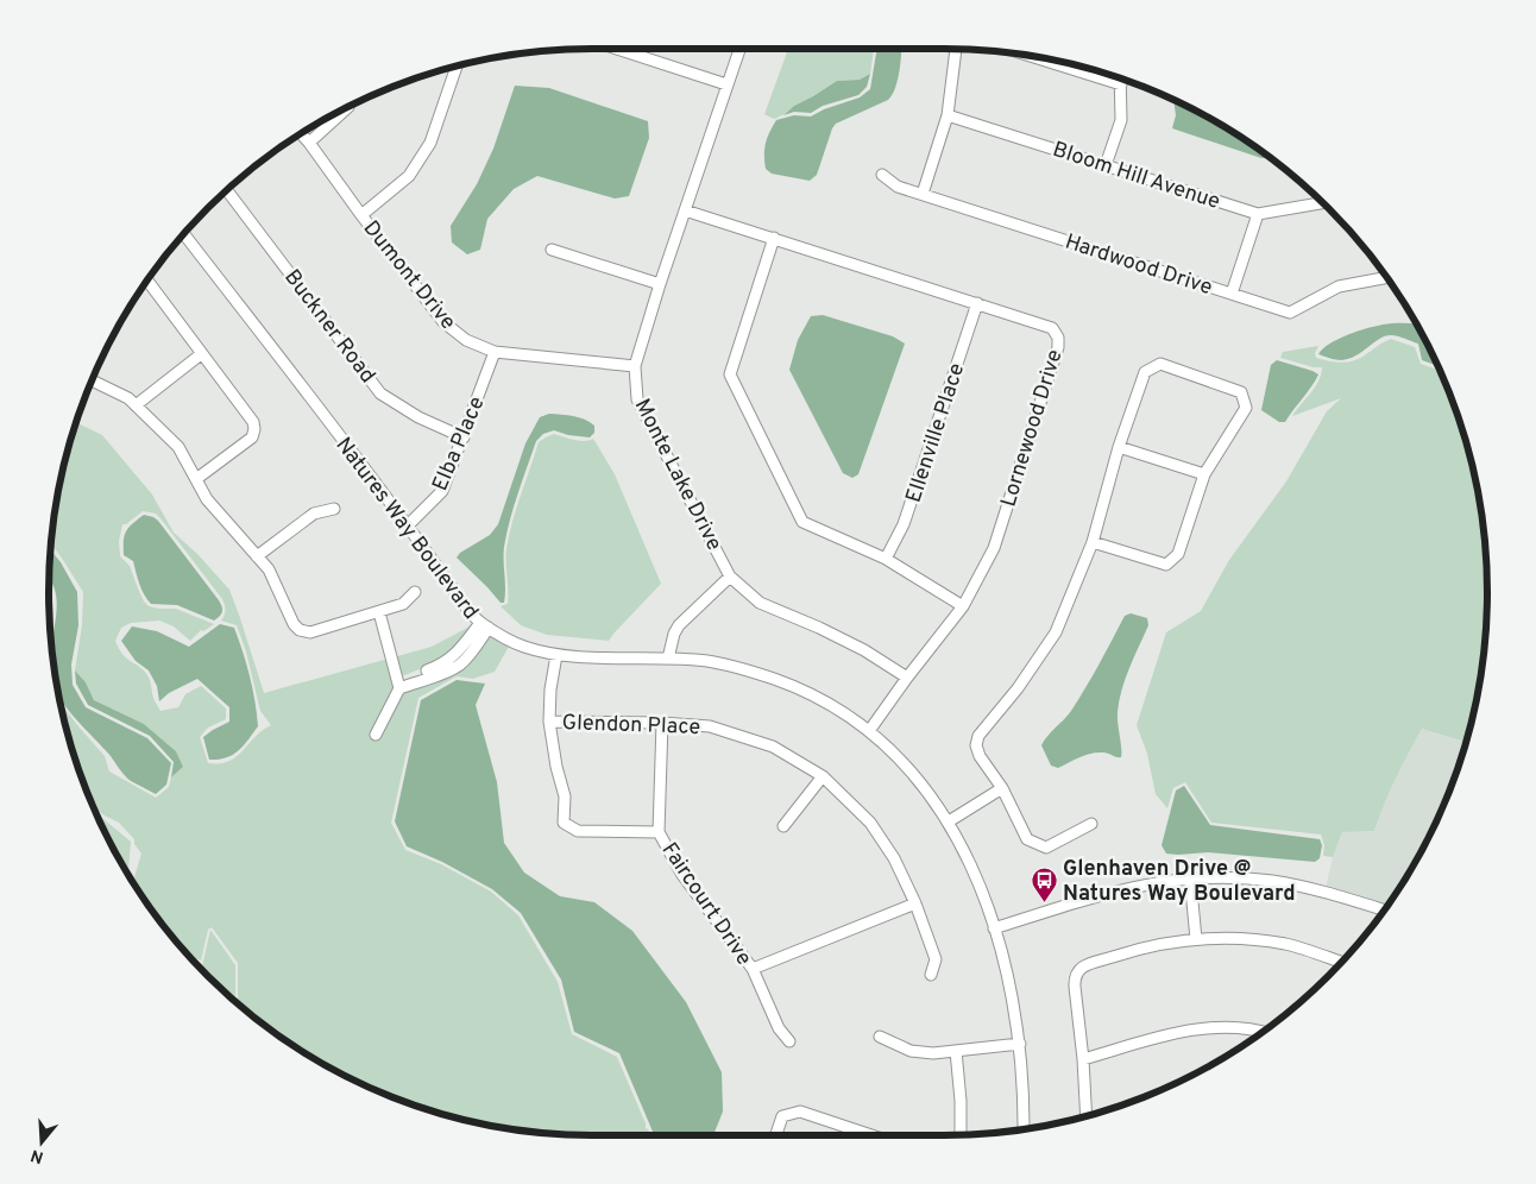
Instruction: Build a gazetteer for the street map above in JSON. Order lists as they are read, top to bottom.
{
  "streets": {
    "street": [
      "Bloom Hill Avenue",
      "Hardwood Drive",
      "Dumont Drive",
      "Buckner Road",
      "Lornewood Drive",
      "Ellenville Place",
      "Elba Place",
      "Monte Lake Drive",
      "Natures Way Boulevard",
      "Glendon Place",
      "Faircourt Drive"
    ]
  },
  "crossings": [
    ["Dumont Drive", "Elba Place"],
    ["Dumont Drive", "Monte Lake Drive"],
    ["Buckner Road", "Elba Place"],
    ["Lornewood Drive", "Ellenville Place"],
    ["Lornewood Drive", "Monte Lake Drive"],
    ["Lornewood Drive", "Natures Way Boulevard"],
    ["Elba Place", "Natures Way Boulevard"],
    ["Glendon Place", "Faircourt Drive"]
  ],
  "places": {
    "bus stop": ["Glenhaven Drive @ Natures Way Boulevard"]
  },
  "north": "bottom"
}
